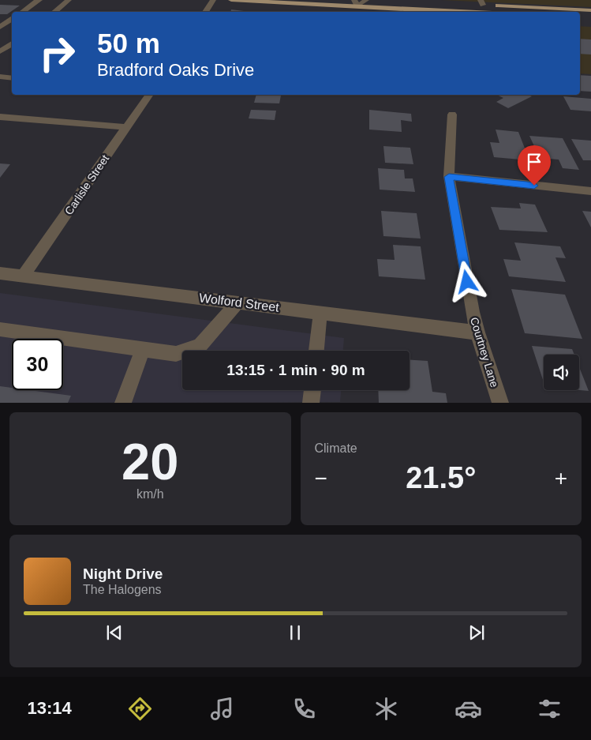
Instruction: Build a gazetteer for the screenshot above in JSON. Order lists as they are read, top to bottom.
{
  "streets": {
    "street": ["Carlisle Street", "Wolford Street", "Courtney Lane"]
  },
  "crossings": [
    ["Carlisle Street", "Wolford Street"],
    ["Wolford Street", "Courtney Lane"]
  ],
  "page": {
    "turn": ["50 m", "Bradford Oaks Drive"],
    "limit": "30",
    "trip": "13:15 · 1 min · 90 m",
    "tile": [
      ["20", "km/h"],
      "Climate"
    ],
    "heat": ["−", "21.5°", "+"],
    "song": ["Night Drive", "The Halogens"],
    "tabs": "13:14"
  }
}
